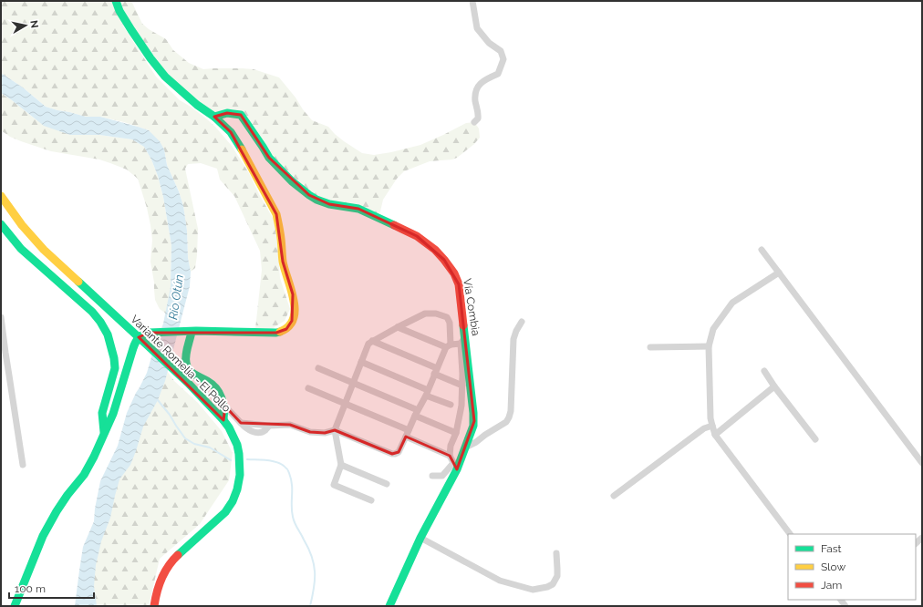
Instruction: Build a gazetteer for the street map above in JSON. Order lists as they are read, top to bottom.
{
  "streets": {
    "main road": ["Vía Combia", "Variante Romelia - El Pollo"]
  },
  "water": ["Río Otún"],
  "legend": ["Fast", "Slow", "Jam"],
  "scale_bar": "100 m",
  "north": "right"
}
